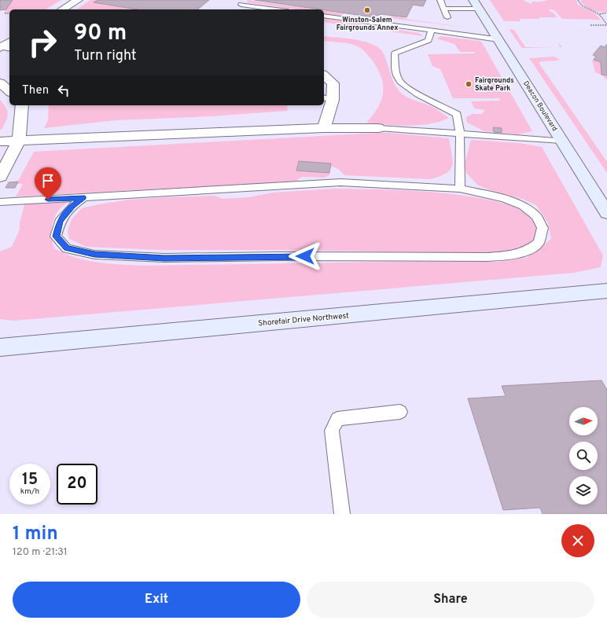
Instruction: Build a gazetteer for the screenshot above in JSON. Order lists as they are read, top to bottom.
{
  "streets": {
    "street": ["Deacon Boulevard", "Shorefair Drive Northwest"]
  },
  "places": ["Winston-Salem Fairgrounds Annex", "Fairgrounds Skate Park"],
  "north": "right",
  "page": {
    "turn": ["90 m", "Turn right"],
    "then": "Then",
    "speed": "15 km/h",
    "limit": "20",
    "heading": ["1 min", "120 m · 21:31"],
    "buttons": ["Exit", "Share"]
  }
}
